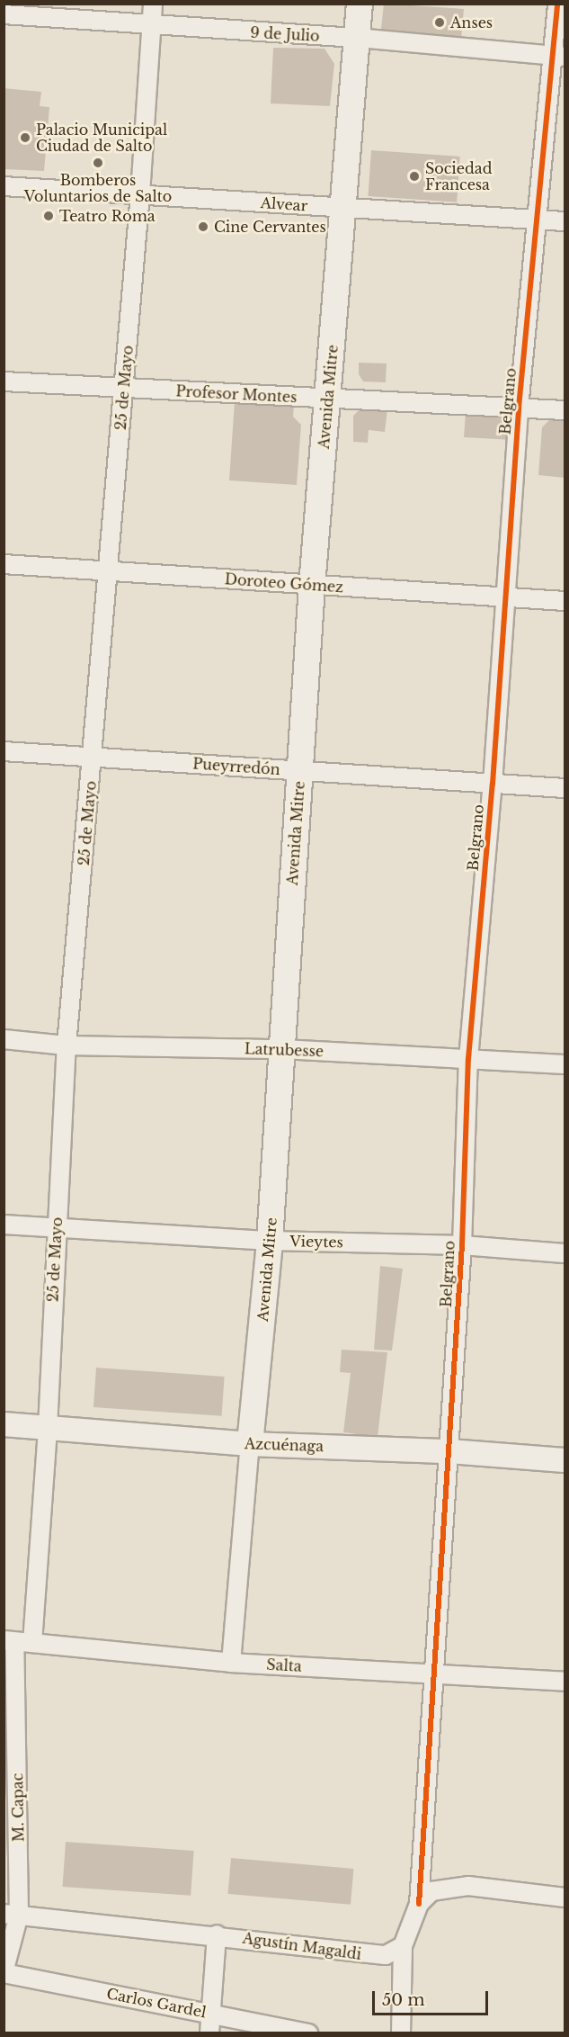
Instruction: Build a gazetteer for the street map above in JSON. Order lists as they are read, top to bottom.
{
  "streets": {
    "main road": ["Avenida Mitre"],
    "street": [
      "9 de Julio",
      "Alvear",
      "25 de Mayo",
      "Profesor Montes",
      "Belgrano",
      "Doroteo Gómez",
      "Pueyrredón",
      "Latrubesse",
      "Vieytes",
      "Azcuénaga",
      "Salta",
      "M. Capac",
      "Agustín Magaldi",
      "Carlos Gardel"
    ]
  },
  "crossings": [
    ["9 de Julio", "25 de Mayo"],
    ["9 de Julio", "Avenida Mitre"],
    ["9 de Julio", "Belgrano"],
    ["Alvear", "25 de Mayo"],
    ["Alvear", "Avenida Mitre"],
    ["Alvear", "Belgrano"],
    ["25 de Mayo", "Profesor Montes"],
    ["25 de Mayo", "Doroteo Gómez"],
    ["25 de Mayo", "Pueyrredón"],
    ["25 de Mayo", "Latrubesse"],
    ["25 de Mayo", "Vieytes"],
    ["25 de Mayo", "Azcuénaga"],
    ["25 de Mayo", "Salta"],
    ["25 de Mayo", "M. Capac"],
    ["Profesor Montes", "Avenida Mitre"],
    ["Profesor Montes", "Belgrano"],
    ["Avenida Mitre", "Doroteo Gómez"],
    ["Avenida Mitre", "Pueyrredón"],
    ["Avenida Mitre", "Latrubesse"],
    ["Avenida Mitre", "Vieytes"],
    ["Avenida Mitre", "Azcuénaga"],
    ["Avenida Mitre", "Salta"],
    ["Belgrano", "Doroteo Gómez"],
    ["Belgrano", "Pueyrredón"],
    ["Belgrano", "Latrubesse"],
    ["Belgrano", "Vieytes"],
    ["Belgrano", "Azcuénaga"],
    ["Belgrano", "Salta"],
    ["Salta", "M. Capac"],
    ["M. Capac", "Agustín Magaldi"],
    ["M. Capac", "Carlos Gardel"]
  ],
  "places": [
    "Anses",
    "Palacio Municipal Ciudad de Salto",
    "Bomberos Voluntarios de Salto",
    "Sociedad Francesa",
    "Teatro Roma",
    "Cine Cervantes"
  ],
  "scale_bar": "50 m"
}
